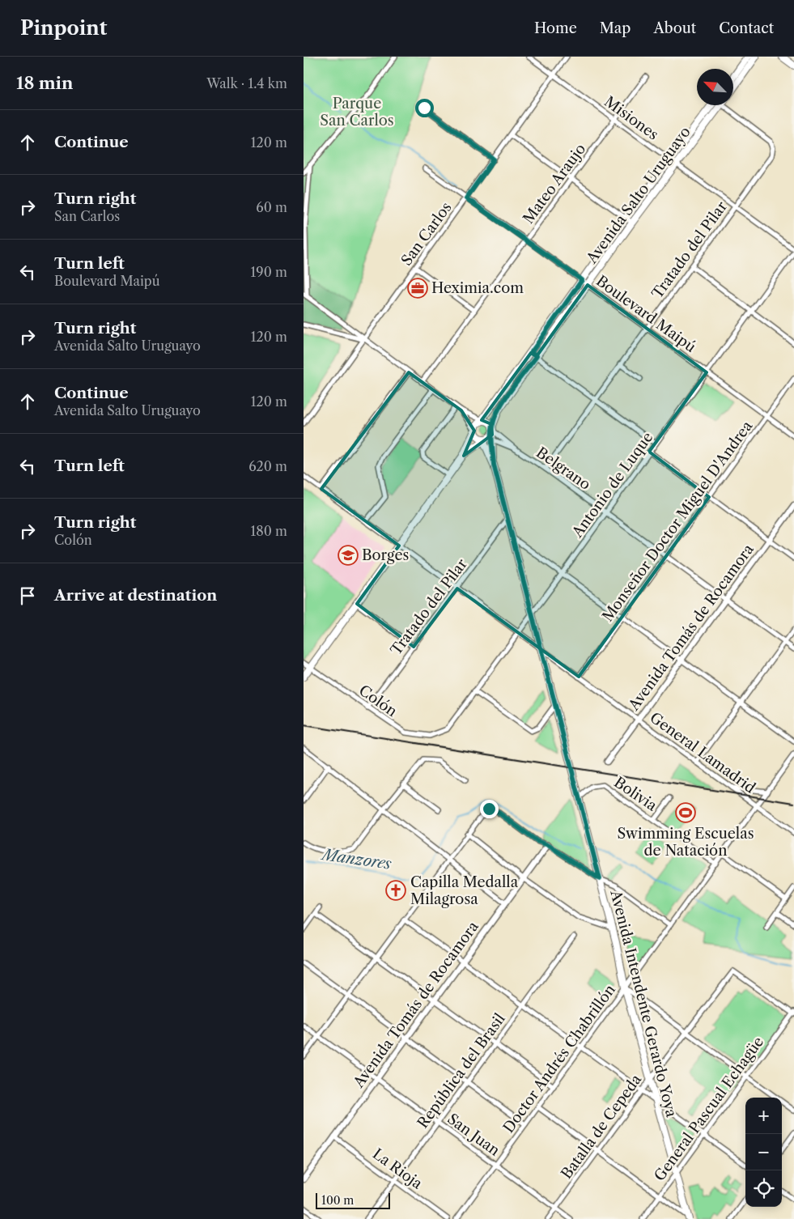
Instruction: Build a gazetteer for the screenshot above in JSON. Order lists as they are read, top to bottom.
{
  "streets": {
    "main road": ["Avenida Salto Uruguayo", "Avenida Intendente Gerardo Yoya"],
    "street": [
      "Misiones",
      "Mateo Araujo",
      "San Carlos",
      "Tratado del Pilar",
      "Boulevard Maipú",
      "Belgrano",
      "Antonio de Luque",
      "Monseñor Doctor Miguel D'Andrea",
      "Avenida Tomás de Rocamora",
      "Colón",
      "General Lamadrid",
      "Bolivia",
      "Doctor Andrés Chabrillón",
      "República del Brasil",
      "General Pascual Echagüe",
      "Batalla de Cepeda",
      "San Juan",
      "La Rioja"
    ]
  },
  "crossings": [
    ["Misiones", "Mateo Araujo"],
    ["Misiones", "Avenida Salto Uruguayo"],
    ["Misiones", "San Carlos"],
    ["Misiones", "Tratado del Pilar"],
    ["Misiones", "Antonio de Luque"],
    ["Mateo Araujo", "Boulevard Maipú"],
    ["Avenida Salto Uruguayo", "Boulevard Maipú"],
    ["Avenida Salto Uruguayo", "Belgrano"],
    ["Avenida Salto Uruguayo", "Colón"],
    ["Avenida Salto Uruguayo", "General Lamadrid"],
    ["Avenida Salto Uruguayo", "Avenida Intendente Gerardo Yoya"],
    ["San Carlos", "Boulevard Maipú"],
    ["Tratado del Pilar", "Boulevard Maipú"],
    ["Tratado del Pilar", "Belgrano"],
    ["Tratado del Pilar", "Colón"],
    ["Tratado del Pilar", "General Lamadrid"],
    ["Tratado del Pilar", "Avenida Intendente Gerardo Yoya"],
    ["Boulevard Maipú", "Antonio de Luque"],
    ["Boulevard Maipú", "Monseñor Doctor Miguel D'Andrea"],
    ["Belgrano", "Antonio de Luque"],
    ["Belgrano", "Monseñor Doctor Miguel D'Andrea"],
    ["Belgrano", "Avenida Tomás de Rocamora"],
    ["Belgrano", "Avenida Intendente Gerardo Yoya"],
    ["Antonio de Luque", "Colón"],
    ["Antonio de Luque", "General Lamadrid"],
    ["Antonio de Luque", "Avenida Intendente Gerardo Yoya"],
    ["Monseñor Doctor Miguel D'Andrea", "General Lamadrid"],
    ["Avenida Tomás de Rocamora", "General Lamadrid"],
    ["Avenida Tomás de Rocamora", "San Juan"],
    ["Avenida Tomás de Rocamora", "La Rioja"],
    ["General Lamadrid", "Avenida Intendente Gerardo Yoya"],
    ["General Lamadrid", "Doctor Andrés Chabrillón"],
    ["Bolivia", "Avenida Intendente Gerardo Yoya"],
    ["Bolivia", "Doctor Andrés Chabrillón"],
    ["Avenida Intendente Gerardo Yoya", "Doctor Andrés Chabrillón"],
    ["Avenida Intendente Gerardo Yoya", "General Pascual Echagüe"],
    ["Avenida Intendente Gerardo Yoya", "Batalla de Cepeda"],
    ["Doctor Andrés Chabrillón", "San Juan"],
    ["República del Brasil", "San Juan"],
    ["República del Brasil", "La Rioja"],
    ["General Pascual Echagüe", "Batalla de Cepeda"],
    ["Batalla de Cepeda", "San Juan"]
  ],
  "water": ["Manzores"],
  "parks": ["Parque San Carlos"],
  "places": {
    "office": ["Heximia.com"],
    "school or university": ["Borges"],
    "sports": ["Swimming Escuelas de Natación"],
    "church": ["Capilla Medalla Milagrosa"]
  },
  "scale_bar": "100 m",
  "north": "top left",
  "page": {
    "header": "Pinpoint",
    "nav": [
      "Home",
      "Map",
      "About",
      "Contact"
    ],
    "heading": ["18 min", "Walk · 1.4 km"],
    "list": [
      ["Continue", "120 m"],
      ["Turn right", "San Carlos", "60 m"],
      ["Turn left", "Boulevard Maipú", "190 m"],
      ["Turn right", "Avenida Salto Uruguayo", "120 m"],
      ["Continue", "Avenida Salto Uruguayo", "120 m"],
      ["Turn left", "620 m"],
      ["Turn right", "Colón", "180 m"],
      "Arrive at destination"
    ],
    "map_buttons": ["+", "−"],
    "scale": "100 m"
  }
}
